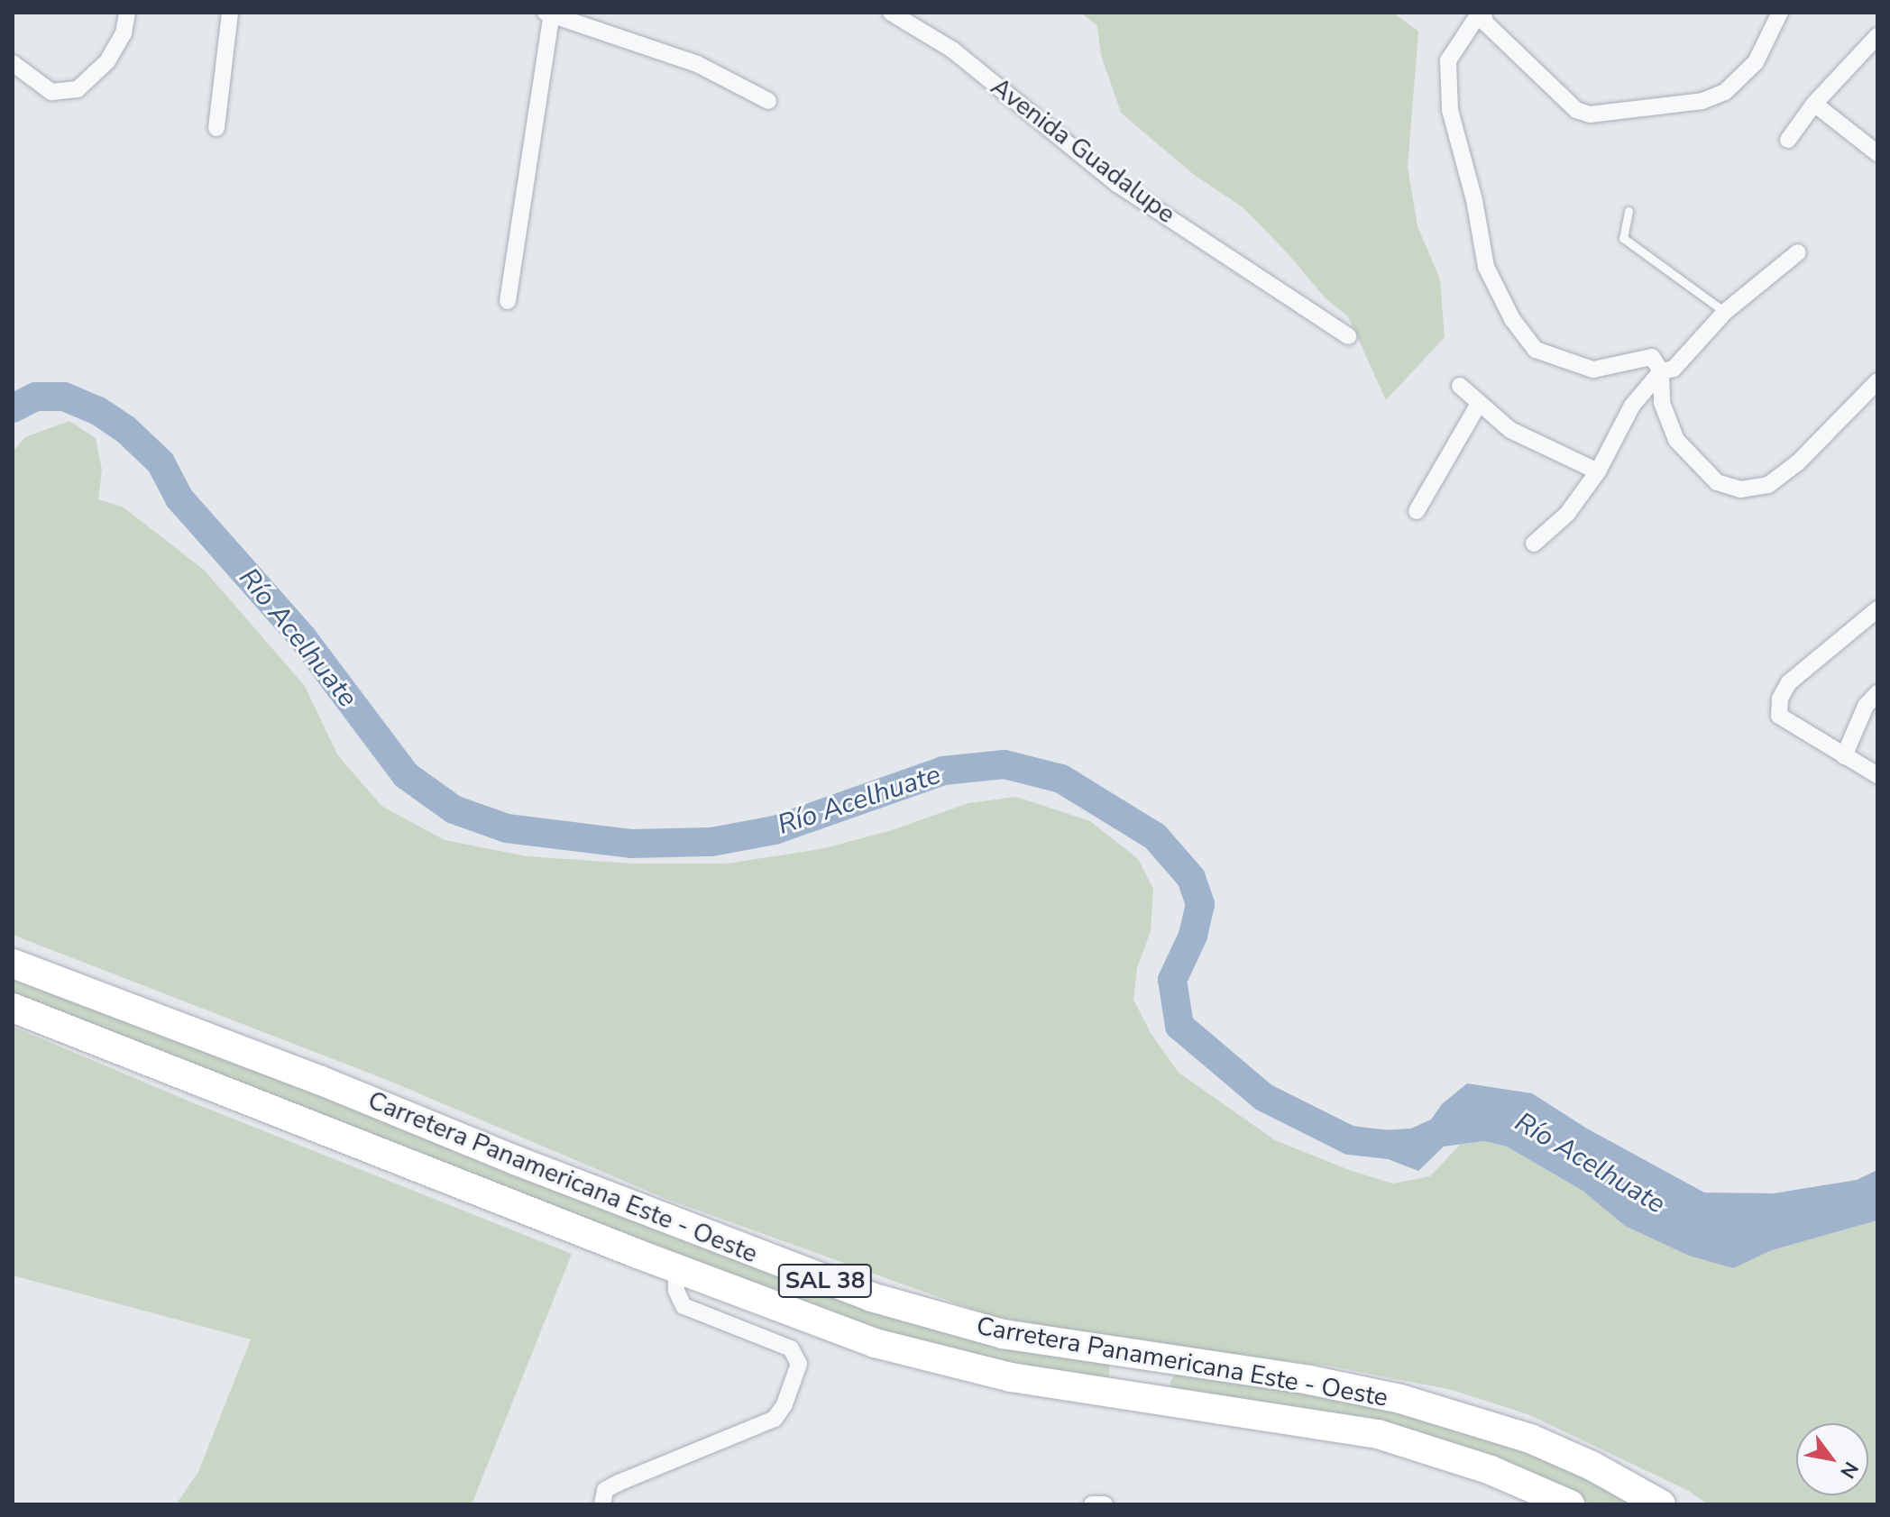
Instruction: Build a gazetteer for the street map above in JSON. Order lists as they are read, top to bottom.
{
  "streets": {
    "highway": ["Carretera Panamericana Este - Oeste", "SAL 38"],
    "street": ["Avenida Guadalupe"]
  },
  "water": ["Río Acelhuate"],
  "north": "bottom right"
}
